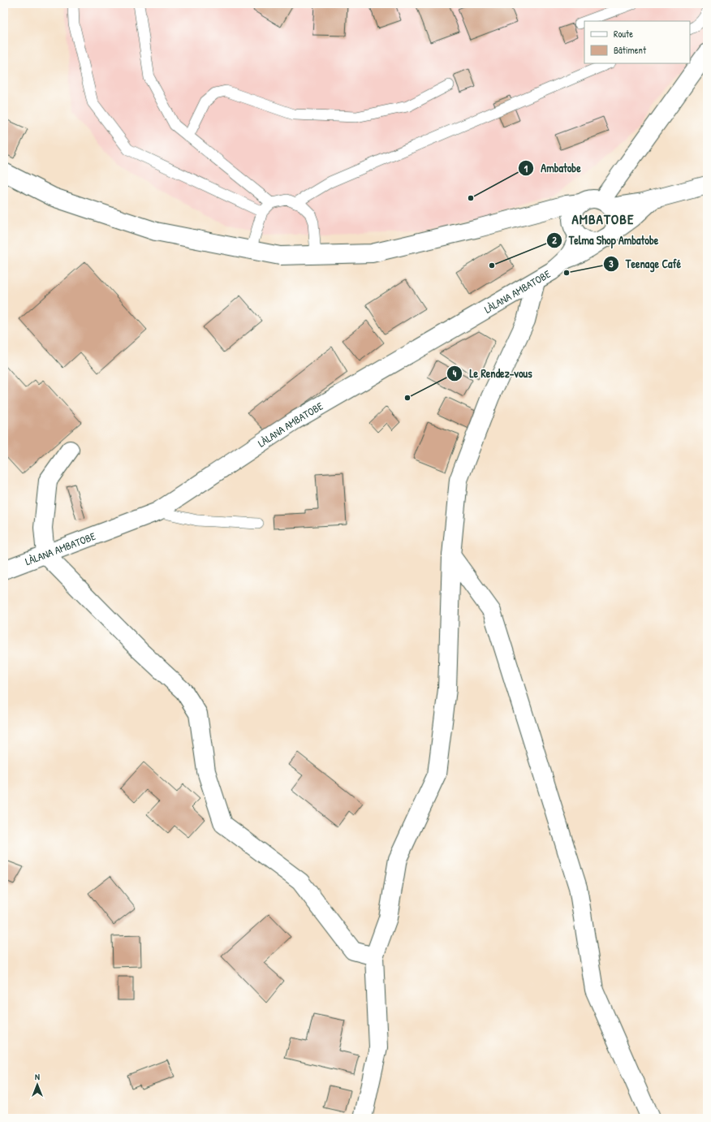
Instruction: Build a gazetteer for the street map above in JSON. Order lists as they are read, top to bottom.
{
  "streets": {
    "street": ["LÀLANA AMBATOBE"]
  },
  "districts": ["AMBATOBE"],
  "places": [
    "Ambatobe",
    "Telma Shop Ambatobe",
    "Teenage Café",
    "Le Rendez-vous"
  ],
  "legend": ["Route", "Bâtiment"],
  "north": "top"
}
